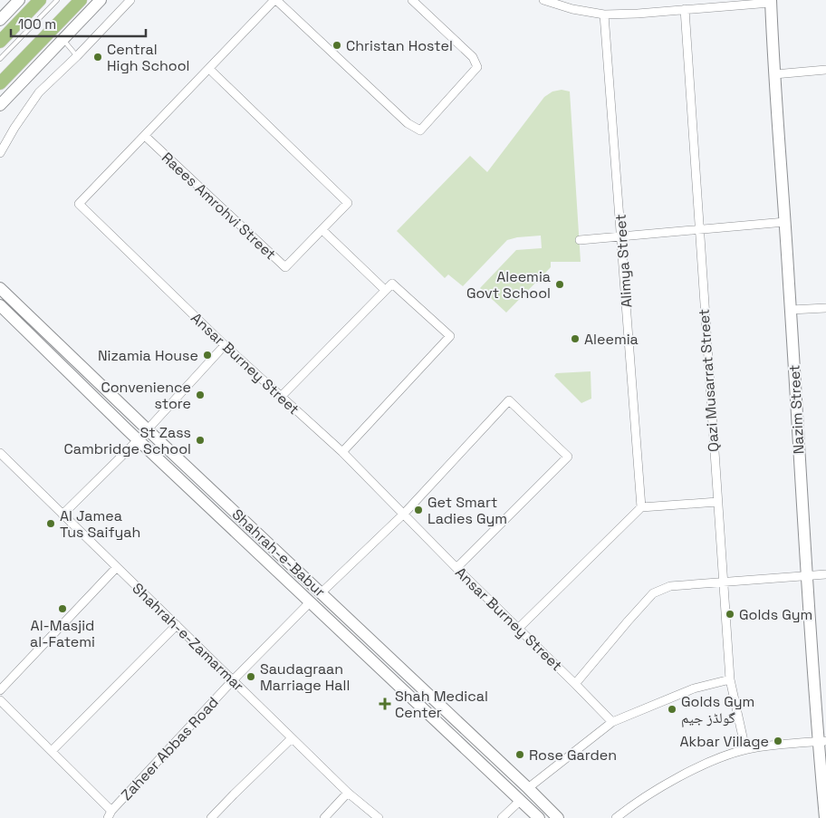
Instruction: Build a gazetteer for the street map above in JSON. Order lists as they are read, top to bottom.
{
  "streets": {
    "main road": ["Nazim Street", "Shahrah-e-Babur"],
    "street": [
      "Raees Amrohvi Street",
      "Alimya Street",
      "Ansar Burney Street",
      "Qazi Musarrat Street",
      "Shahrah-e-Zamarmar",
      "Zaheer Abbas Road"
    ]
  },
  "crossings": [
    ["Raees Amrohvi Street", "Ansar Burney Street"],
    ["Shahrah-e-Babur", "Zaheer Abbas Road"],
    ["Shahrah-e-Zamarmar", "Zaheer Abbas Road"]
  ],
  "places": {
    "other": [
      "Christan Hostel",
      "Central High School",
      "Aleemia Govt School",
      "Aleemia",
      "Nizamia House",
      "Convenience store",
      "St Zass Cambridge School",
      "Get Smart Ladies Gym",
      "Al Jamea Tus Saifyah",
      "Al-Masjid al-Fatemi",
      "Golds Gym",
      "Saudagraan Marriage Hall",
      "Golds Gym گولڈز جیم",
      "Akbar Village",
      "Rose Garden"
    ],
    "health": ["Shah Medical Center"]
  },
  "scale_bar": "100 m"
}
